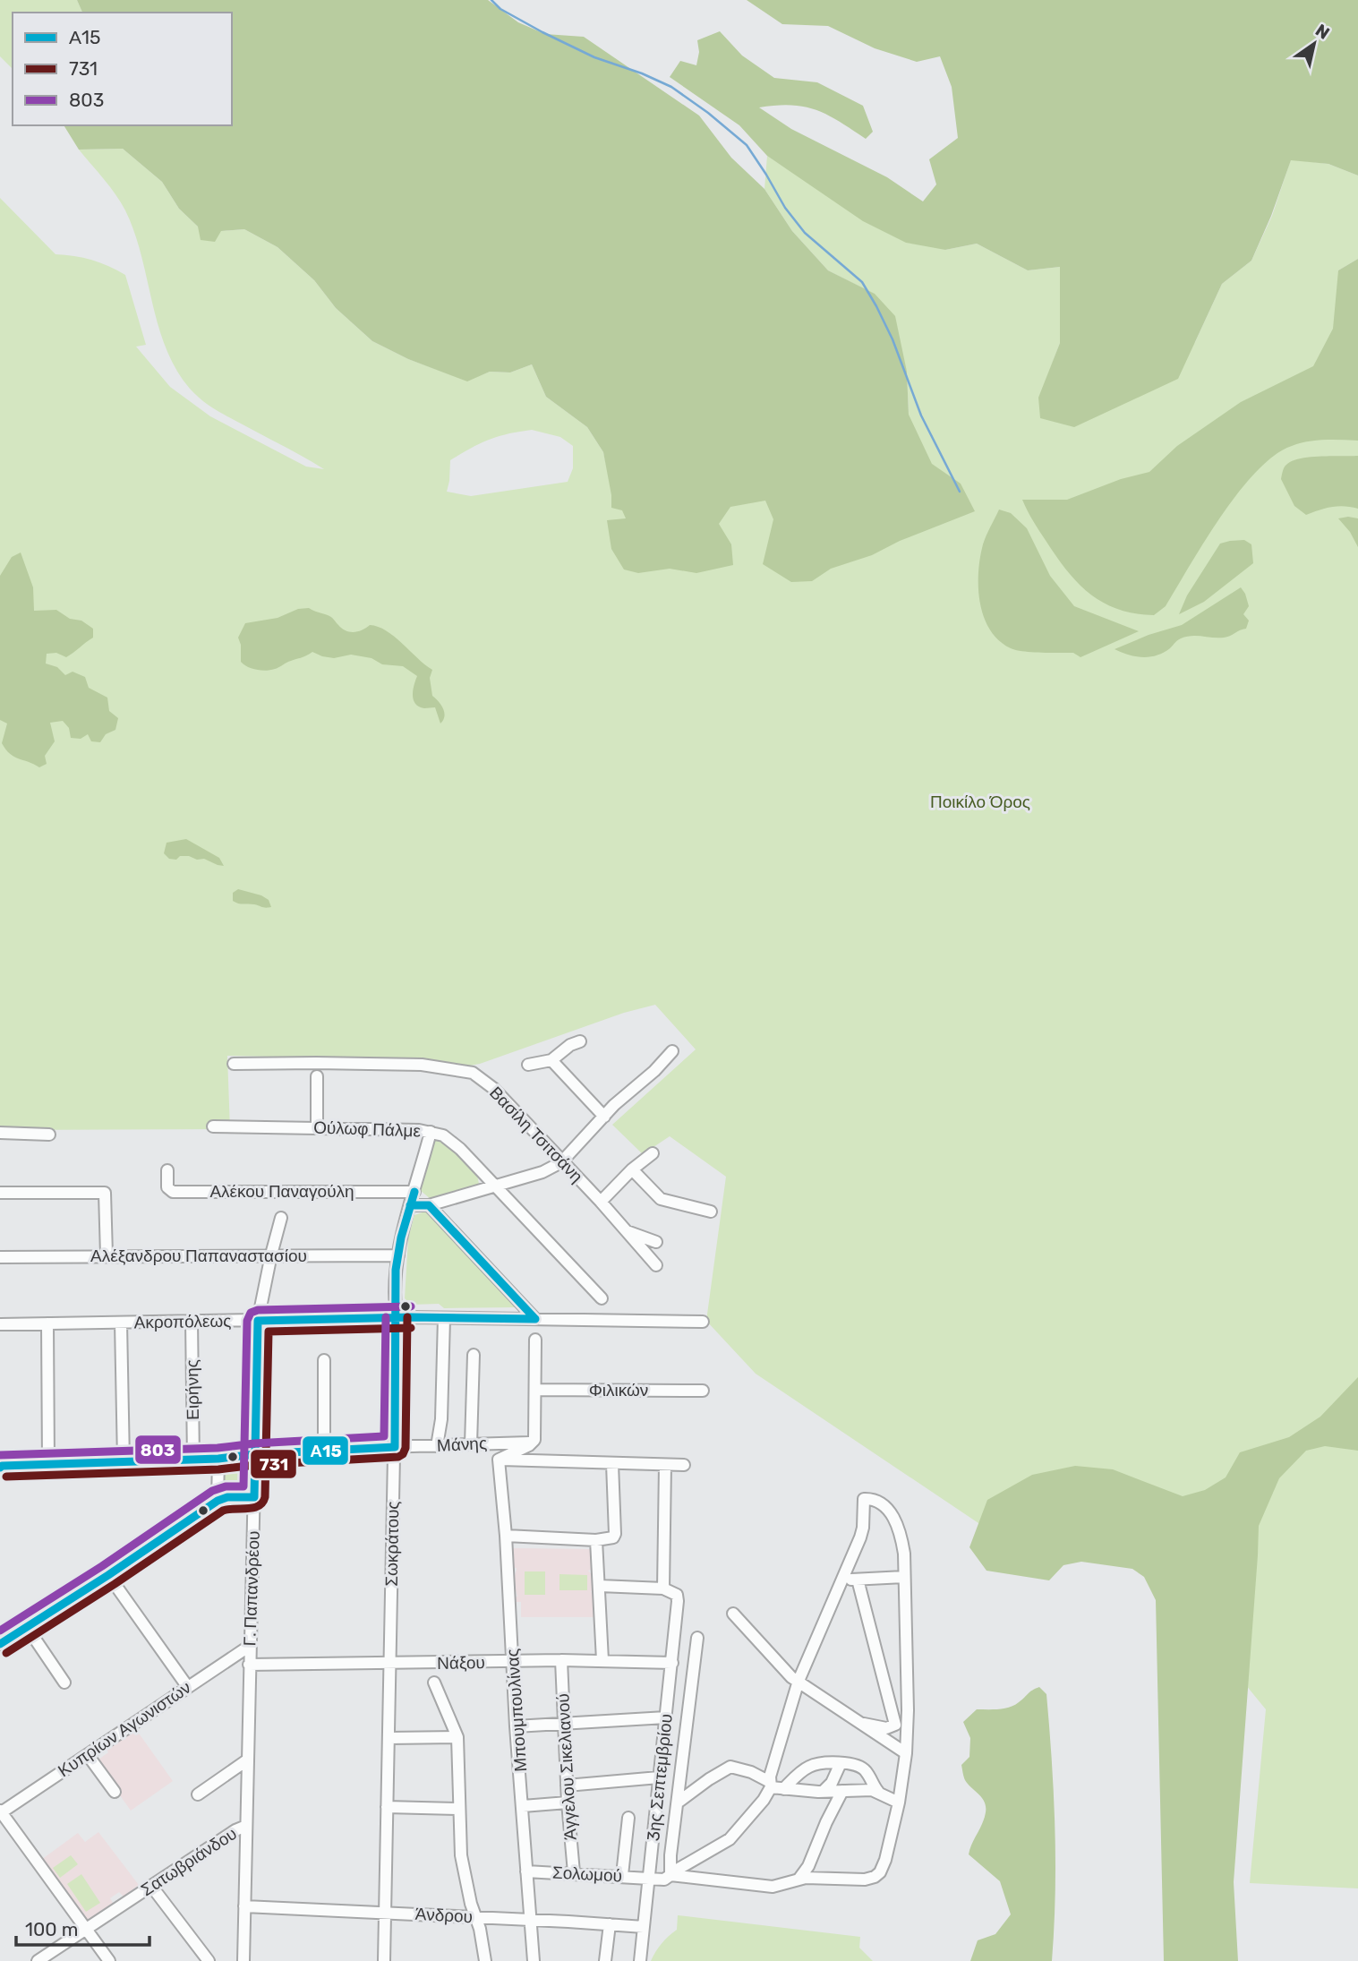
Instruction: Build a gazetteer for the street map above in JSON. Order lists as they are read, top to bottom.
{
  "streets": {
    "street": [
      "Ούλωφ Πάλμε",
      "Βασίλη Τσιτσάνη",
      "Αλέκου Παναγούλη",
      "Αλέξανδρου Παπαναστασίου",
      "Ακροπόλεως",
      "Ειρήνης",
      "Φιλικών",
      "Μάνης",
      "Σωκράτους",
      "Γ. Παπανδρέου",
      "Νάξου",
      "Μπουμπουλίνας",
      "Κυπρίων Αγωνιστών",
      "Άγγελου Σικελιανού",
      "3ης Σεπτεμβρίου",
      "Σατωβριάνδου",
      "Σολωμού",
      "Άνδρου"
    ]
  },
  "crossings": [
    ["Ούλωφ Πάλμε", "Σωκράτους"],
    ["Αλέκου Παναγούλη", "Σωκράτους"],
    ["Αλέξανδρου Παπαναστασίου", "Σωκράτους"],
    ["Αλέξανδρου Παπαναστασίου", "Γ. Παπανδρέου"],
    ["Ακροπόλεως", "Ειρήνης"],
    ["Ακροπόλεως", "Σωκράτους"],
    ["Ακροπόλεως", "Γ. Παπανδρέου"],
    ["Ειρήνης", "Μάνης"],
    ["Μάνης", "Σωκράτους"],
    ["Μάνης", "Γ. Παπανδρέου"],
    ["Μάνης", "Μπουμπουλίνας"],
    ["Σωκράτους", "Νάξου"],
    ["Σωκράτους", "Άνδρου"],
    ["Γ. Παπανδρέου", "Νάξου"],
    ["Γ. Παπανδρέου", "Κυπρίων Αγωνιστών"],
    ["Γ. Παπανδρέου", "Σατωβριάνδου"],
    ["Γ. Παπανδρέου", "Άνδρου"],
    ["Νάξου", "Μπουμπουλίνας"],
    ["Νάξου", "Άγγελου Σικελιανού"],
    ["Νάξου", "3ης Σεπτεμβρίου"],
    ["Μπουμπουλίνας", "Σολωμού"],
    ["Μπουμπουλίνας", "Άνδρου"],
    ["Άγγελου Σικελιανού", "Σολωμού"],
    ["3ης Σεπτεμβρίου", "Σολωμού"],
    ["3ης Σεπτεμβρίου", "Άνδρου"]
  ],
  "parks": ["Ποικίλο Όρος"],
  "lines": ["transit line Α15", "transit line 803", "transit line 731"],
  "legend": ["Α15", "731", "803"],
  "scale_bar": "100 m",
  "north": "top right"
}
